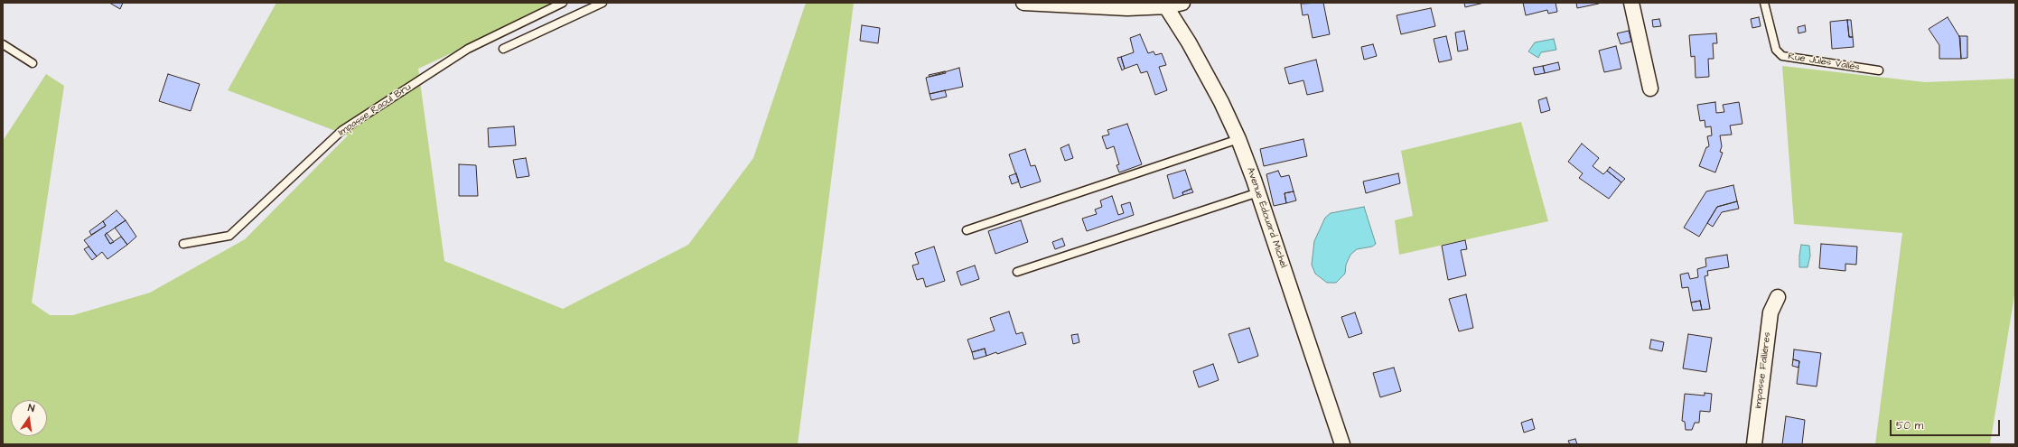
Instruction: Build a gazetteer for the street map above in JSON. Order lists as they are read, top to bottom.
{
  "streets": {
    "street": ["Avenue Édouard Michel", "Impasse Fallières"],
    "lane": ["Rue Jules Vallès", "Impasse Raoul Bru"]
  },
  "scale_bar": "50 m",
  "north": "top"
}
